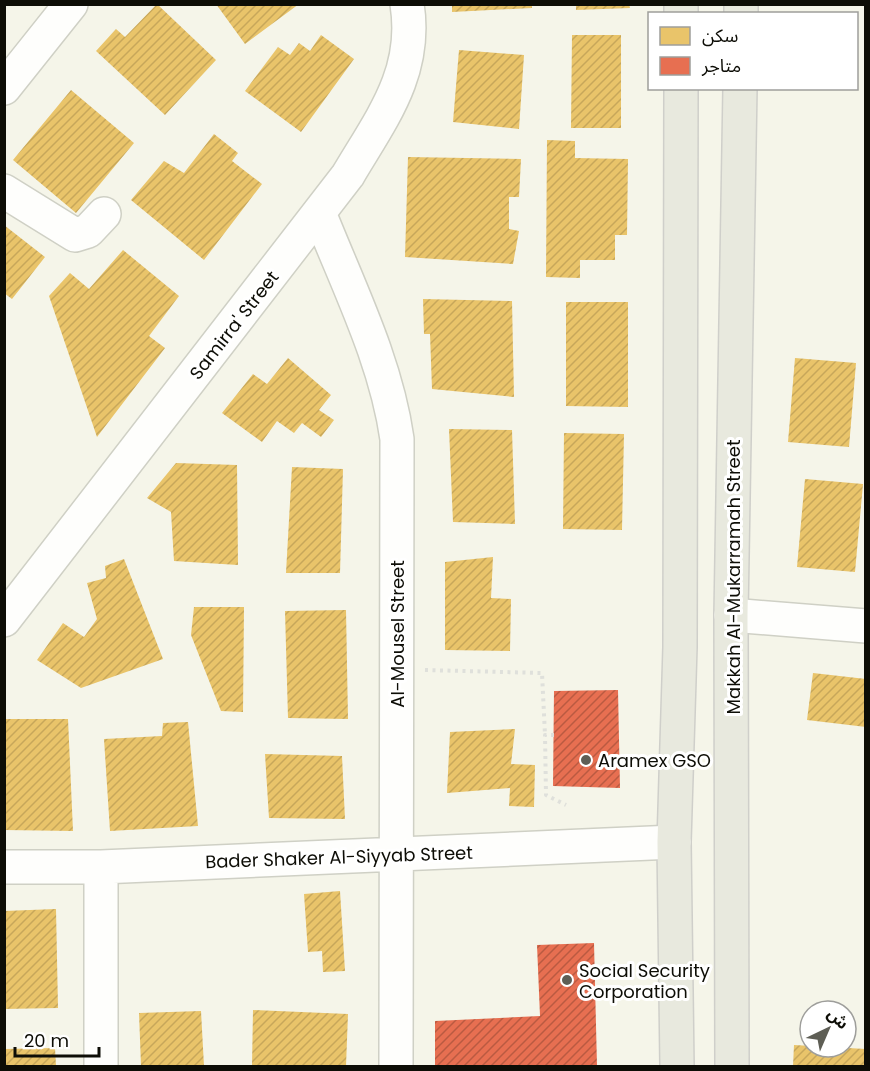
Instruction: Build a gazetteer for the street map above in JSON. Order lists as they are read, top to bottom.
{
  "streets": {
    "main road": ["Makkah Al-Mukarramah Street"],
    "street": ["Samirra' Street", "Al-Mousel Street", "Bader Shaker Al-Siyyab Street"]
  },
  "crossings": [
    ["Samirra' Street", "Al-Mousel Street"],
    ["Al-Mousel Street", "Bader Shaker Al-Siyyab Street"]
  ],
  "places": ["Aramex GSO", "Social Security Corporation"],
  "legend": ["سكن", "متاجر"],
  "scale_bar": "20 m",
  "north": "top right"
}
